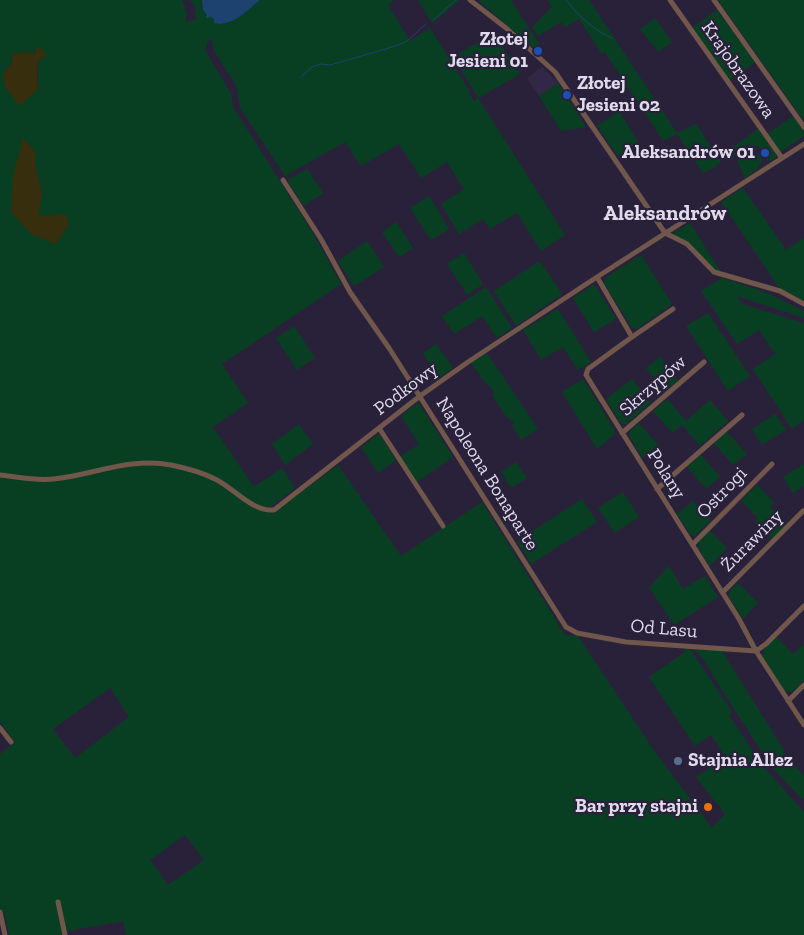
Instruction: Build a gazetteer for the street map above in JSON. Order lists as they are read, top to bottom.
{
  "streets": {
    "street": [
      "Krajobrazowa",
      "Skrzypów",
      "Podkowy",
      "Napoleona Bonaparte",
      "Polany",
      "Ostrogi",
      "Żurawiny",
      "Od Lasu"
    ]
  },
  "crossings": [
    ["Krajobrazowa", "Podkowy"],
    ["Skrzypów", "Polany"],
    ["Podkowy", "Napoleona Bonaparte"],
    ["Napoleona Bonaparte", "Od Lasu"],
    ["Polany", "Ostrogi"],
    ["Polany", "Żurawiny"],
    ["Polany", "Od Lasu"]
  ],
  "districts": ["Aleksandrów"],
  "places": [
    "Złotej Jesieni 01",
    "Złotej Jesieni 02",
    "Aleksandrów 01",
    "Stajnia Allez",
    "Bar przy stajni"
  ]
}
